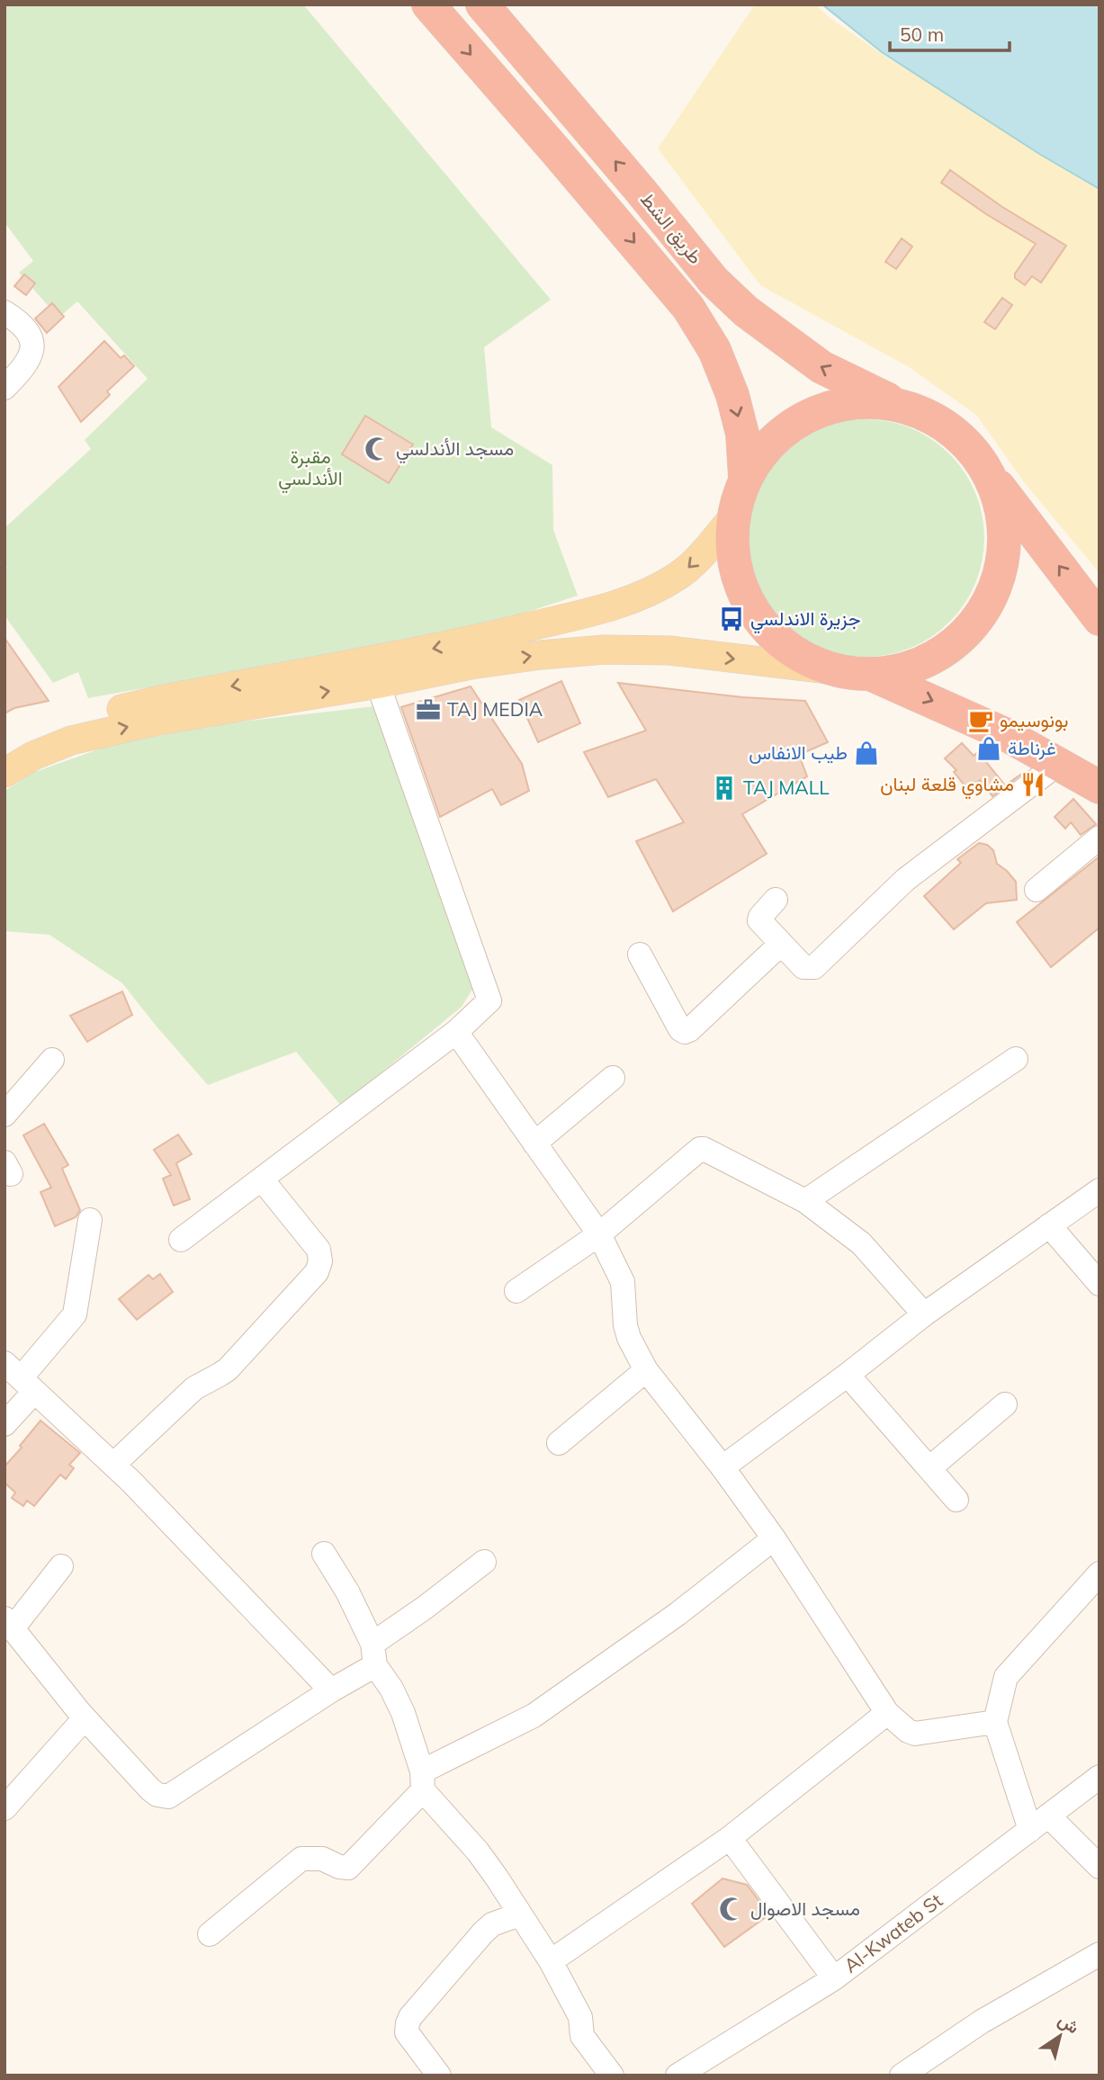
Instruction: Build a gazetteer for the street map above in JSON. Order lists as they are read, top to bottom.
{
  "streets": {
    "highway": ["طريق الشط"],
    "street": ["Al-Kwateb St"]
  },
  "parks": ["مقبرة الأندلسي"],
  "places": {
    "mosque": ["مسجد الأندلسي", "مسجد الاصوال"],
    "bus stop": ["جزيرة الاندلسي"],
    "office": ["TAJ MEDIA"],
    "cafe": ["بونوسيمو"],
    "shop": ["غرناطة", "طيب الانفاس"],
    "restaurant": ["مشاوي قلعة لبنان"],
    "building": ["TAJ MALL"]
  },
  "scale_bar": "50 m",
  "north": "top right"
}
